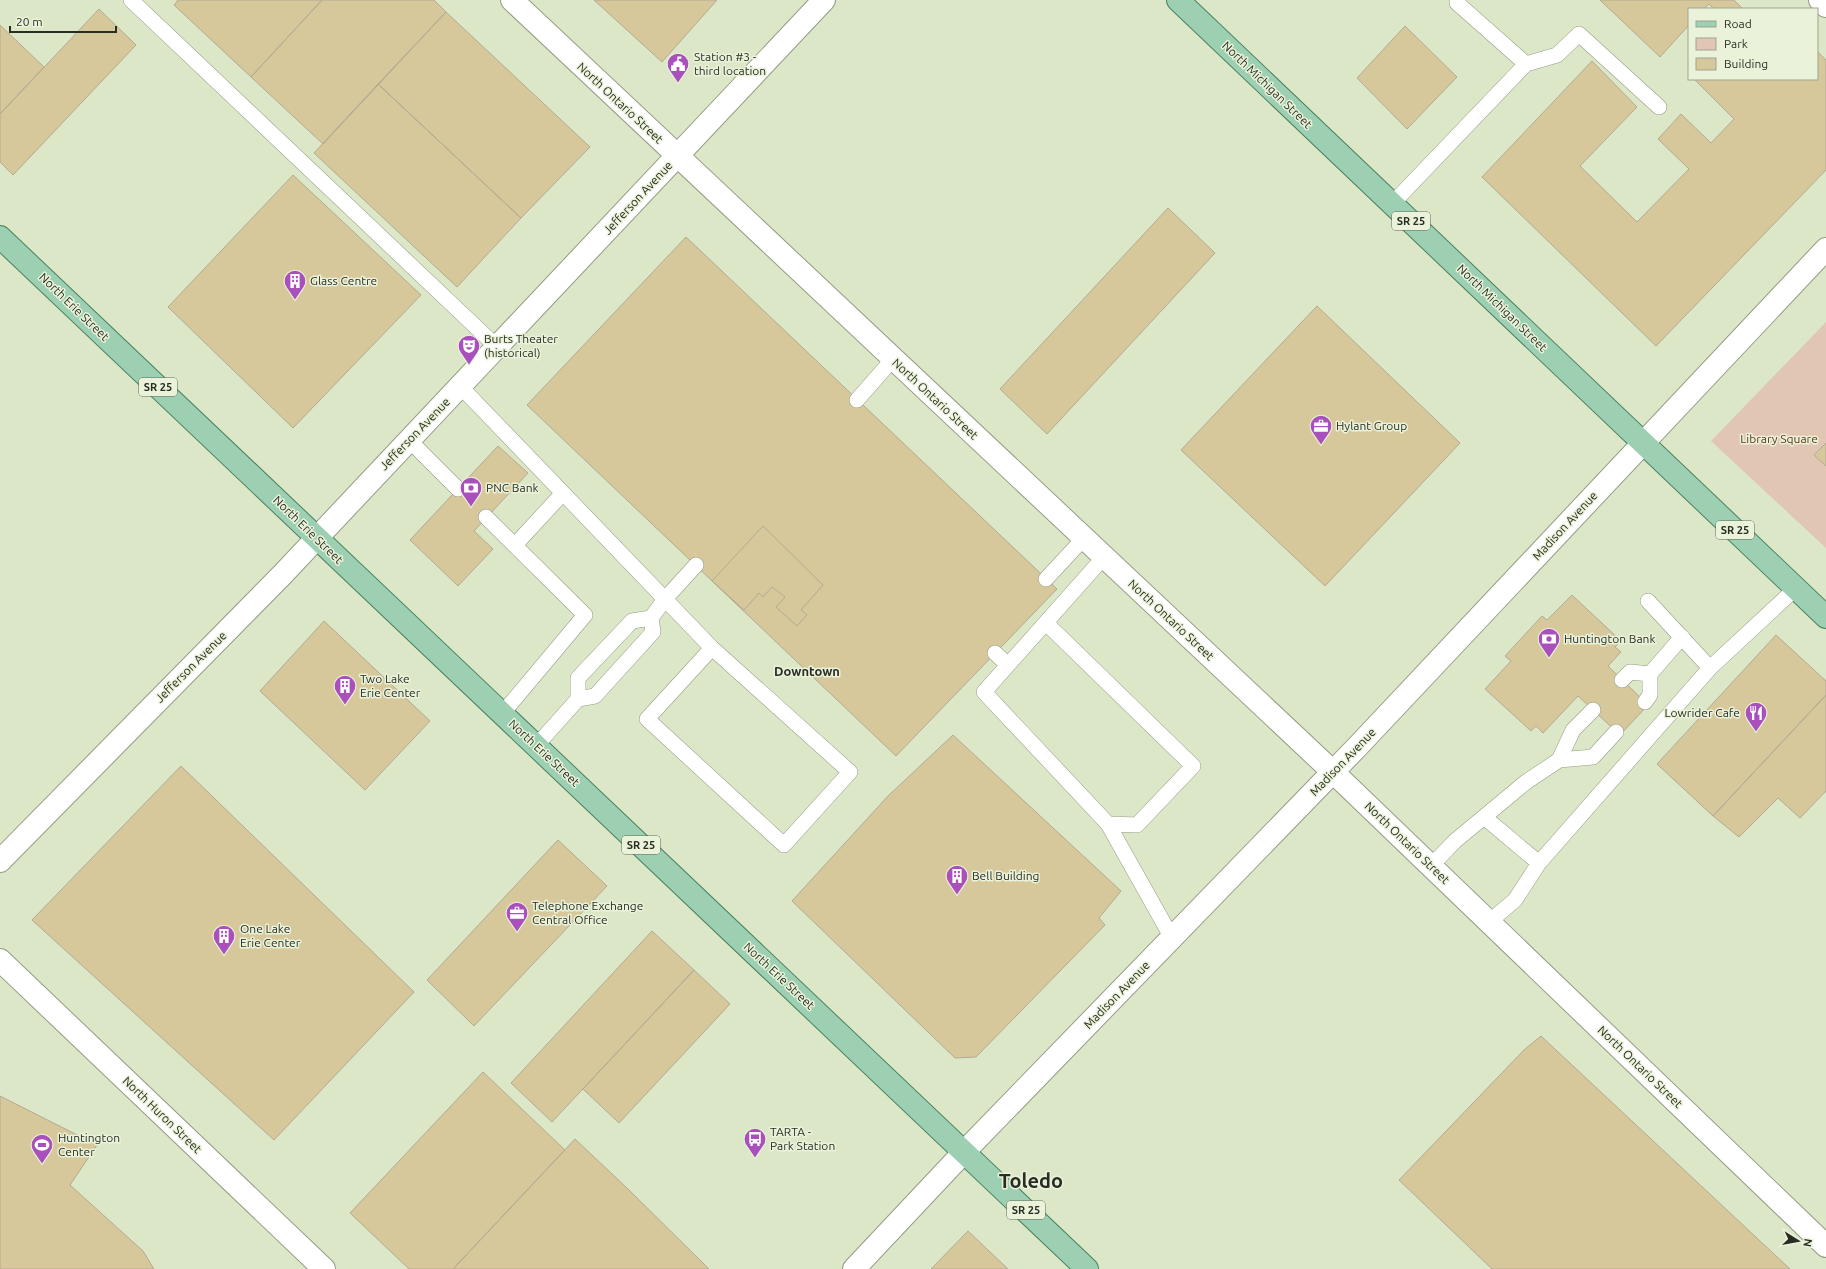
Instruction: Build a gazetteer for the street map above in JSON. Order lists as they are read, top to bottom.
{
  "streets": {
    "main road": ["North Michigan Street", "SR 25", "North Erie Street"],
    "street": [
      "North Ontario Street",
      "Jefferson Avenue",
      "Madison Avenue",
      "North Huron Street"
    ]
  },
  "crossings": [
    ["North Michigan Street", "Madison Avenue"],
    ["North Ontario Street", "Jefferson Avenue"],
    ["North Ontario Street", "Madison Avenue"],
    ["Jefferson Avenue", "North Erie Street"],
    ["North Erie Street", "Madison Avenue"]
  ],
  "districts": ["Downtown", "Toledo"],
  "parks": ["Library Square"],
  "places": {
    "public building": ["Station #3 - third location"],
    "building": [
      "Glass Centre",
      "Two Lake Erie Center",
      "Bell Building",
      "One Lake Erie Center"
    ],
    "theatre": ["Burts Theater (historical)"],
    "office": ["Hylant Group", "Telephone Exchange Central Office"],
    "bank": ["PNC Bank", "Huntington Bank"],
    "restaurant": ["Lowrider Cafe"],
    "bus stop": ["TARTA - Park Station"],
    "sports": ["Huntington Center"]
  },
  "legend": ["Road", "Park", "Building"],
  "scale_bar": "20 m",
  "north": "right"
}
